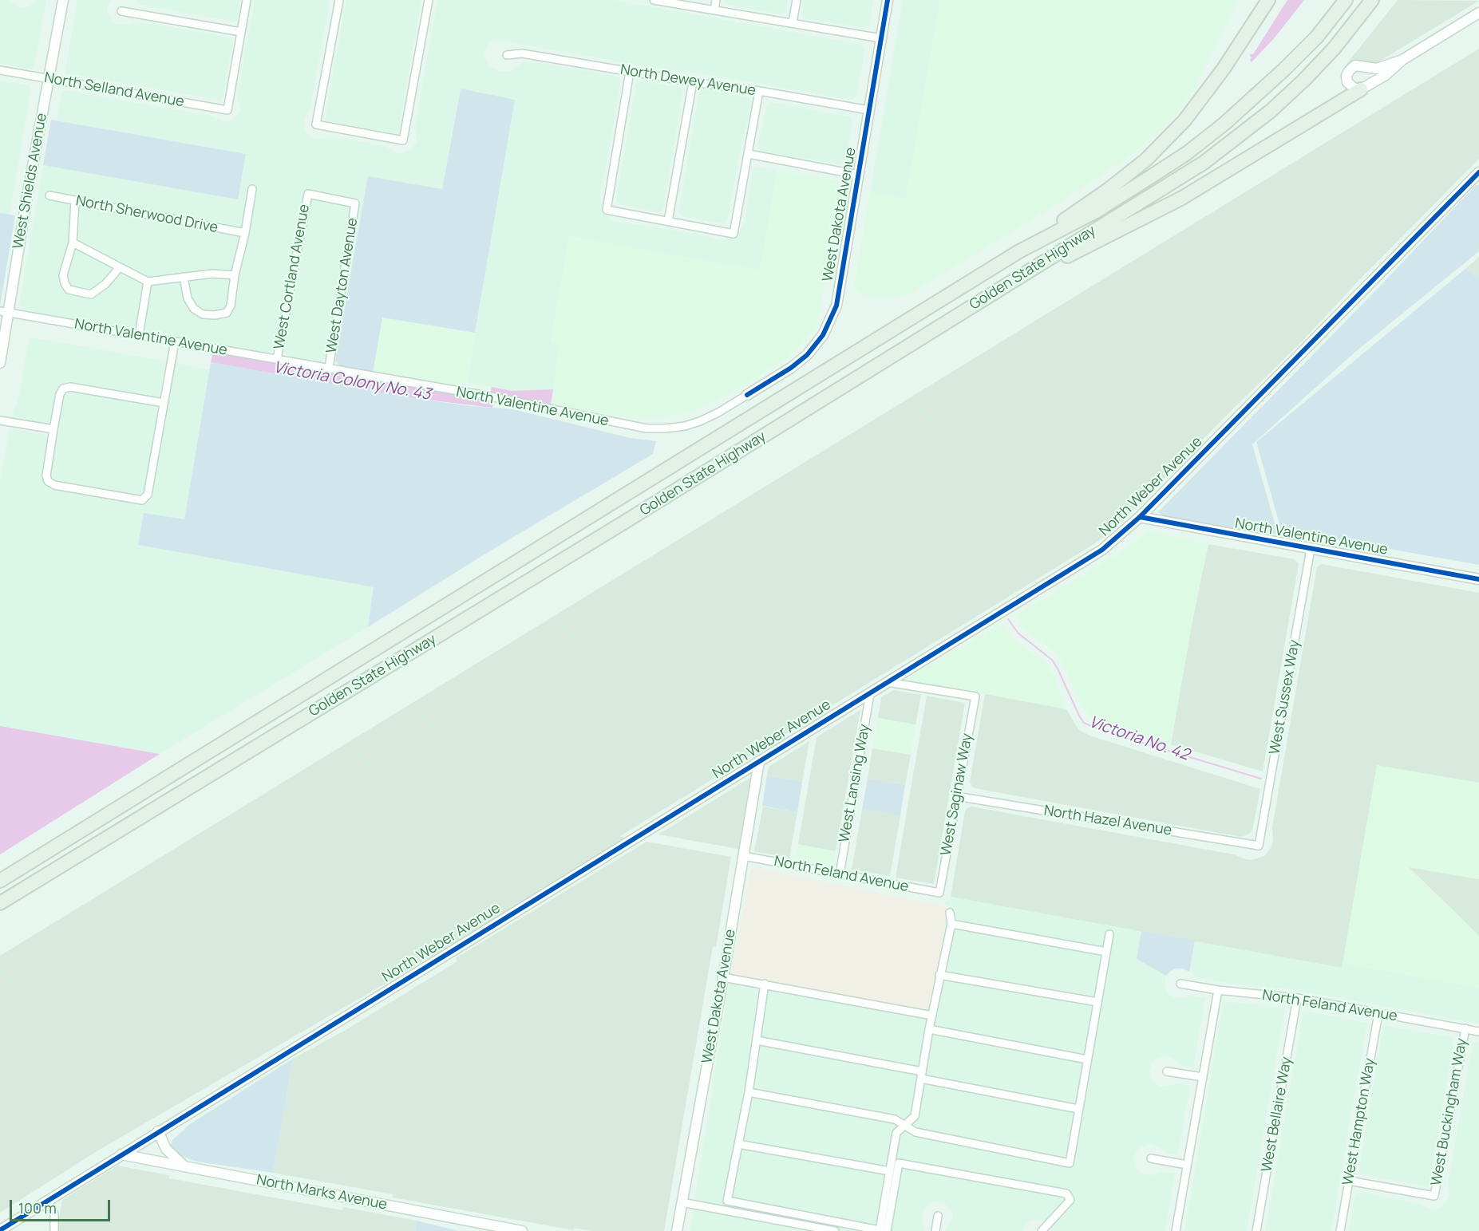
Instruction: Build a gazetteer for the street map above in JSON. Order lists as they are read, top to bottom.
{
  "streets": {
    "highway": ["Golden State Highway"],
    "main road": [
      "West Shields Avenue",
      "West Dakota Avenue",
      "North Valentine Avenue",
      "North Weber Avenue",
      "North Marks Avenue"
    ],
    "street": [
      "North Dewey Avenue",
      "North Selland Avenue",
      "North Sherwood Drive",
      "West Cortland Avenue",
      "West Dayton Avenue",
      "West Sussex Way",
      "West Lansing Way",
      "West Saginaw Way",
      "North Hazel Avenue",
      "North Feland Avenue",
      "West Buckingham Way",
      "West Bellaire Way",
      "West Hampton Way"
    ]
  },
  "crossings": [
    ["North Dewey Avenue", "West Dakota Avenue"],
    ["North Selland Avenue", "West Shields Avenue"],
    ["West Shields Avenue", "North Valentine Avenue"],
    ["West Dakota Avenue", "North Valentine Avenue"],
    ["West Dakota Avenue", "North Weber Avenue"],
    ["West Dakota Avenue", "North Feland Avenue"],
    ["West Cortland Avenue", "West Dayton Avenue"],
    ["West Cortland Avenue", "North Valentine Avenue"],
    ["West Dayton Avenue", "North Valentine Avenue"],
    ["North Valentine Avenue", "North Weber Avenue"],
    ["North Valentine Avenue", "West Sussex Way"],
    ["North Weber Avenue", "West Lansing Way"],
    ["North Weber Avenue", "West Saginaw Way"],
    ["North Weber Avenue", "North Marks Avenue"],
    ["West Sussex Way", "North Hazel Avenue"],
    ["West Lansing Way", "North Feland Avenue"],
    ["West Saginaw Way", "North Hazel Avenue"],
    ["West Saginaw Way", "North Feland Avenue"],
    ["North Feland Avenue", "West Buckingham Way"],
    ["North Feland Avenue", "West Bellaire Way"],
    ["North Feland Avenue", "West Hampton Way"],
    ["West Buckingham Way", "West Hampton Way"]
  ],
  "water": ["Victoria Colony No. 43", "Victoria No. 42"],
  "scale_bar": "100 m"
}
